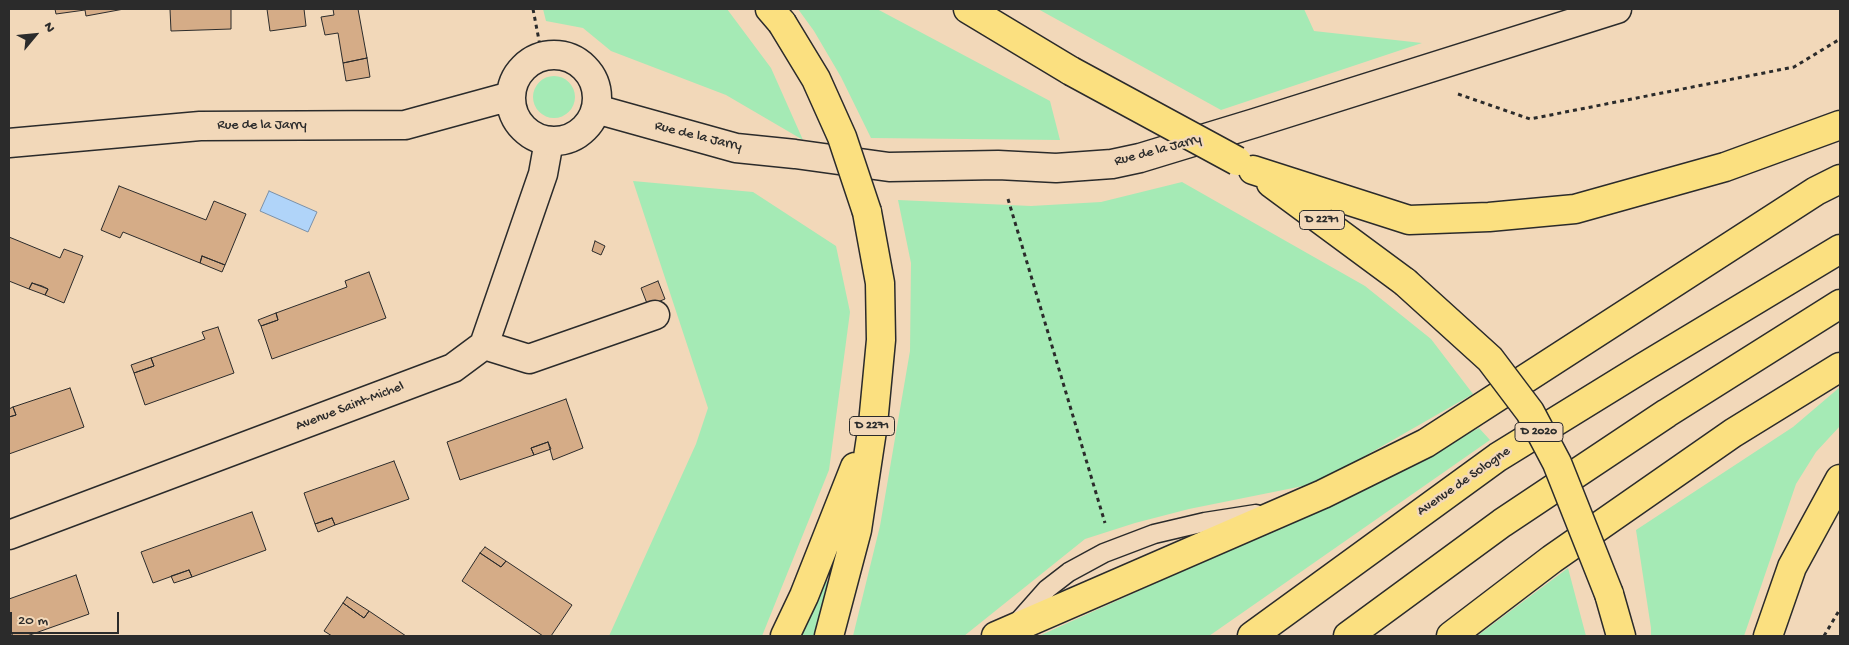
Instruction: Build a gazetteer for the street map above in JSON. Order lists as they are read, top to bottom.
{
  "streets": {
    "main road": [
      "Rue de la Jarry",
      "D 2271",
      "Avenue Saint-Michel",
      "D 2020",
      "Avenue de Sologne"
    ]
  },
  "scale_bar": "20 m",
  "north": "top right"
}
